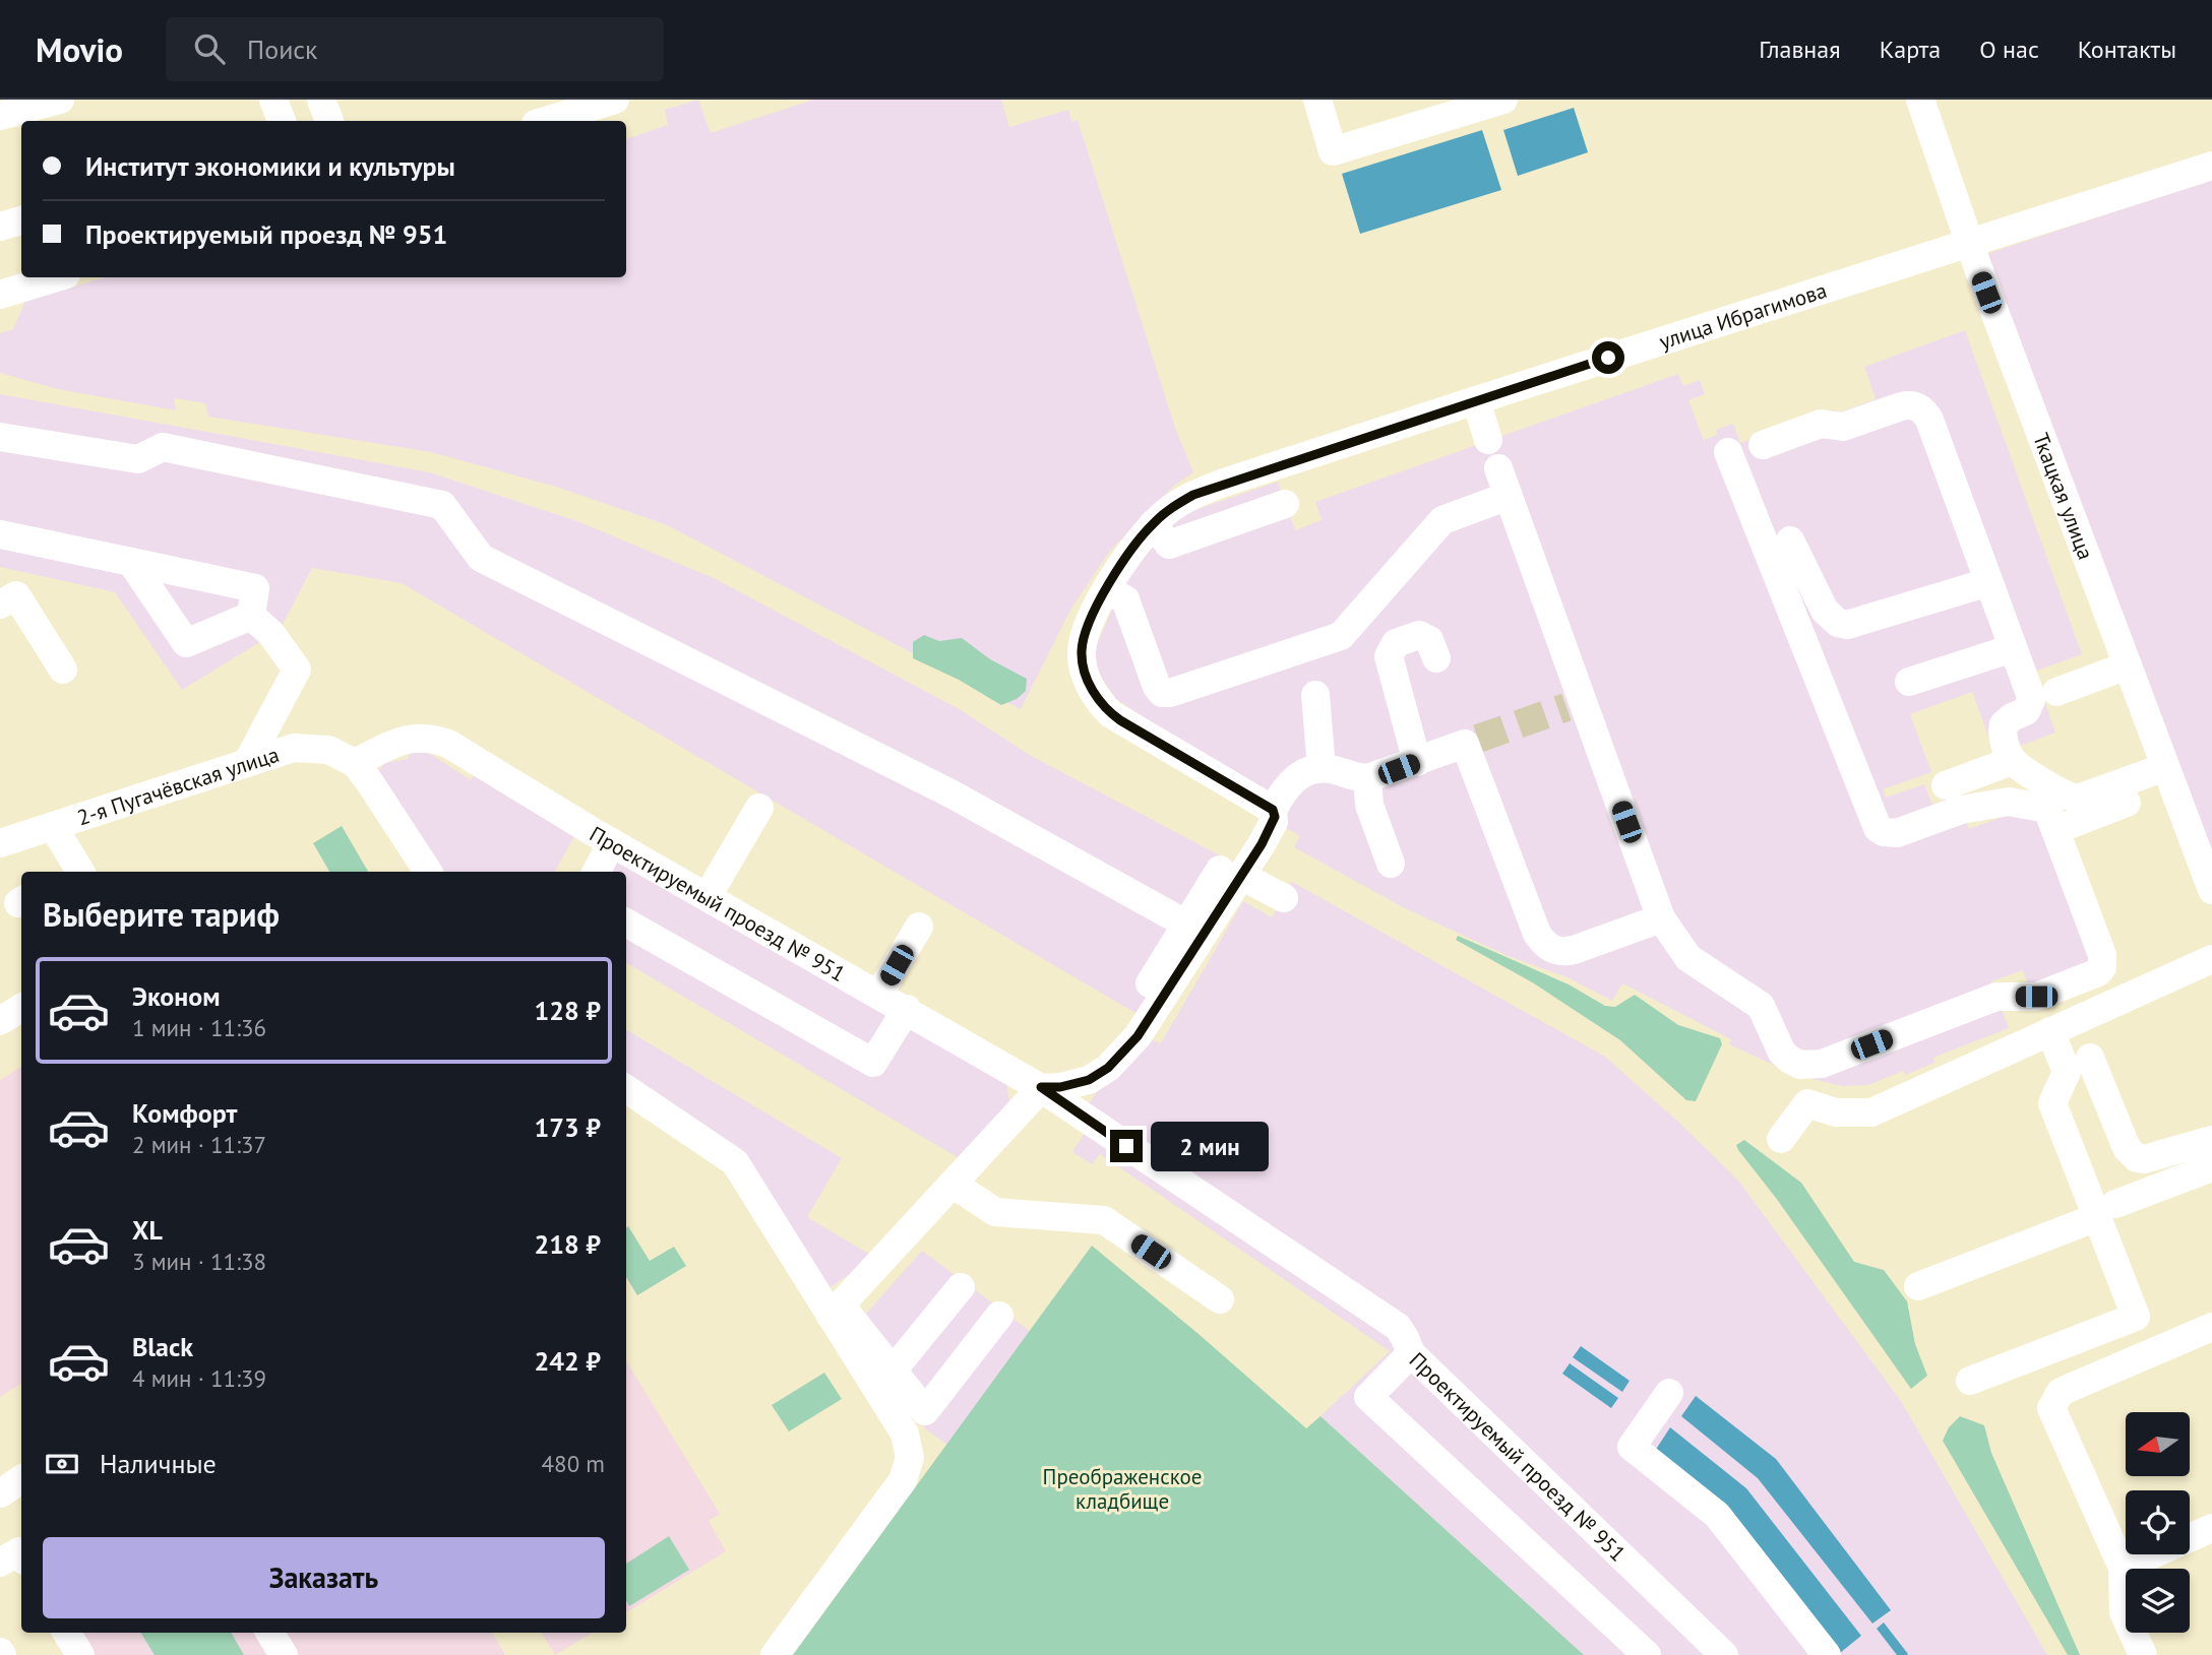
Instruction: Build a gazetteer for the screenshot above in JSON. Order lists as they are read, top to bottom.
{
  "streets": {
    "street": [
      "улица Ибрагимова",
      "Ткацкая улица",
      "2-я Пугачёвская улица",
      "Проектируемый проезд № 951"
    ]
  },
  "crossings": [
    ["улица Ибрагимова", "Ткацкая улица"],
    ["2-я Пугачёвская улица", "Проектируемый проезд № 951"]
  ],
  "parks": ["Преображенское кладбище"],
  "north": "left",
  "page": {
    "header": "Movio",
    "search": "Поиск",
    "nav": [
      "Главная",
      "Карта",
      "О нас",
      "Контакты"
    ],
    "banner": ["Институт экономики и культуры", "Проектируемый проезд № 951"],
    "heading": "Выберите тариф",
    "list": [
      {
        "name": "Эконом",
        "note": "1 мин · 11:36",
        "value": "128 ₽"
      },
      {
        "name": "Комфорт",
        "note": "2 мин · 11:37",
        "value": "173 ₽"
      },
      {
        "name": "XL",
        "note": "3 мин · 11:38",
        "value": "218 ₽"
      },
      {
        "name": "Black",
        "note": "4 мин · 11:39",
        "value": "242 ₽"
      }
    ],
    "bubble": "2 мин",
    "pay": ["Наличные", "480 m"],
    "buttons": "Заказать"
  }
}
